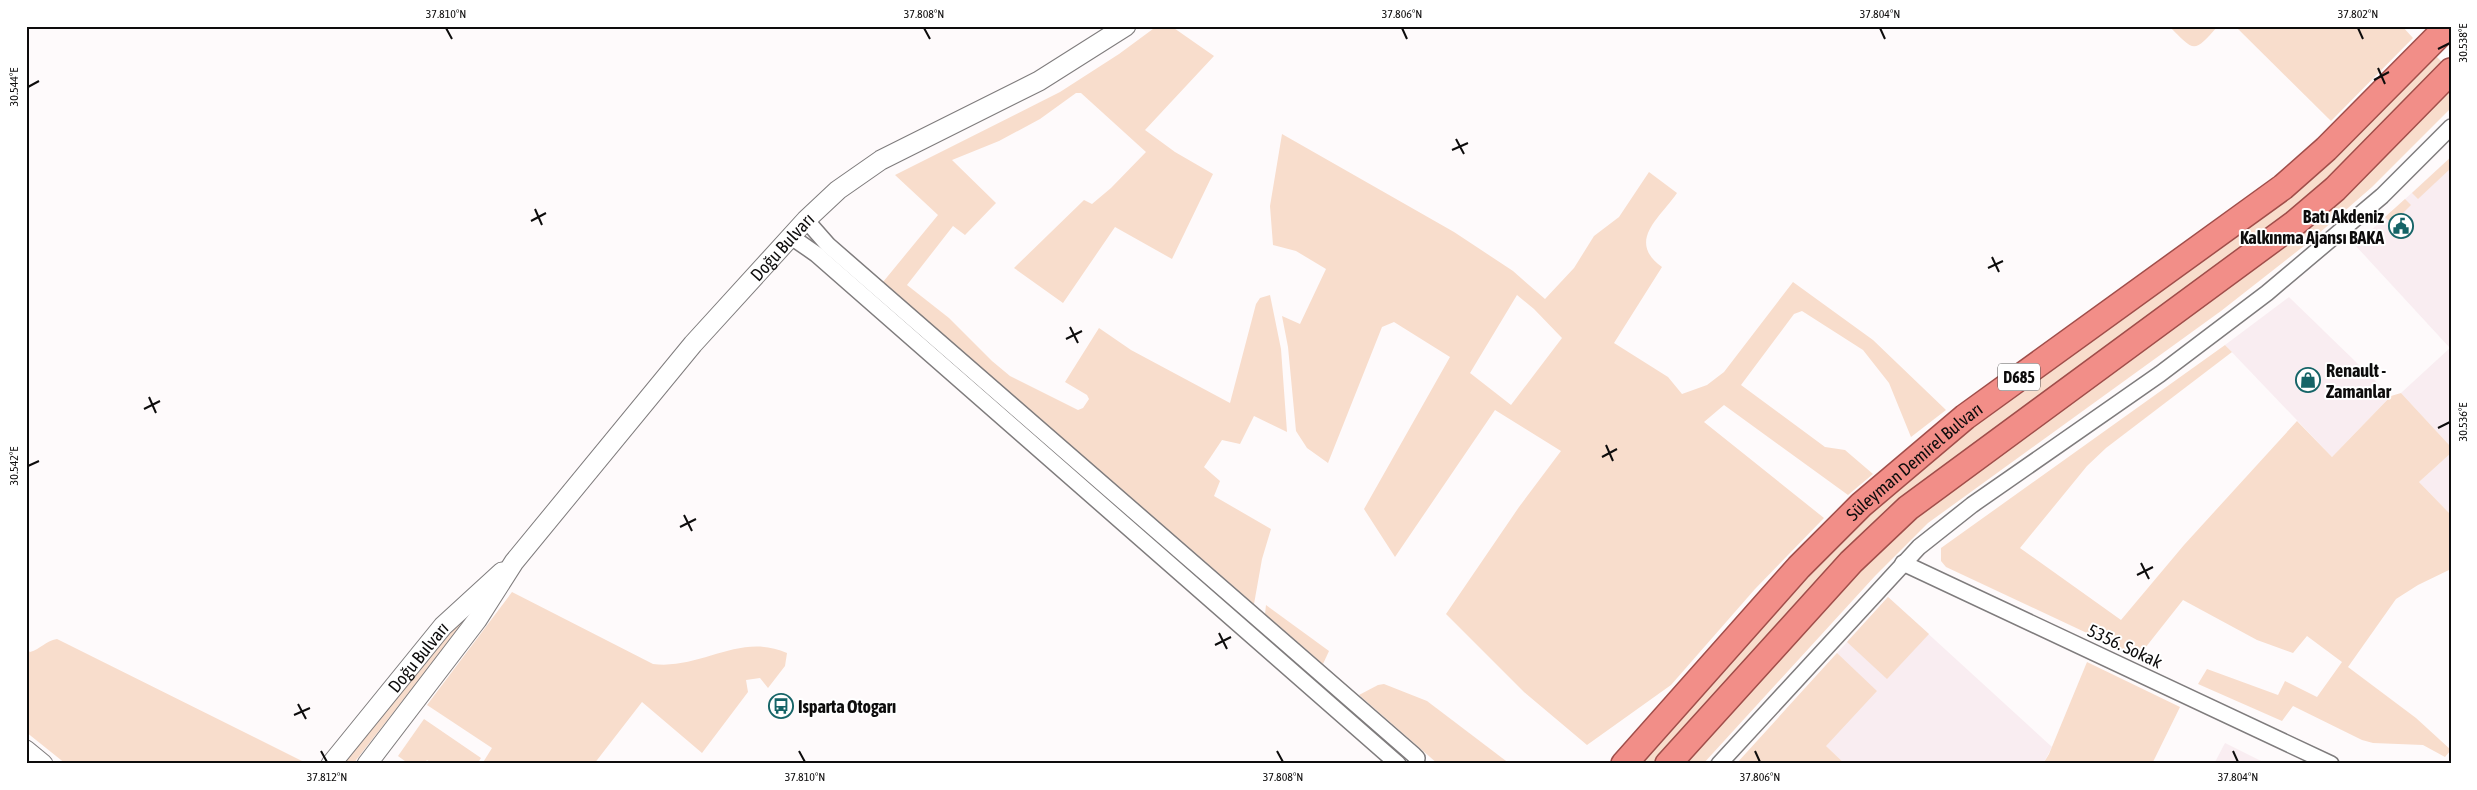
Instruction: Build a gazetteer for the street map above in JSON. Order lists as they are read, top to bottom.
{
  "streets": {
    "highway": ["D685", "Süleyman Demirel Bulvarı"],
    "street": ["Doğu Bulvarı", "5356. Sokak"]
  },
  "places": {
    "public building": ["Batı Akdeniz Kalkınma Ajansı BAKA"],
    "shop": ["Renault - Zamanlar"],
    "bus stop": ["Isparta Otogarı"]
  },
  "coordinates": [
    "37.810°N",
    "37.808°N",
    "37.806°N",
    "37.804°N",
    "37.802°N",
    "30.538°E",
    "30.544°E",
    "30.536°E",
    "30.542°E",
    "37.812°N"
  ]
}
